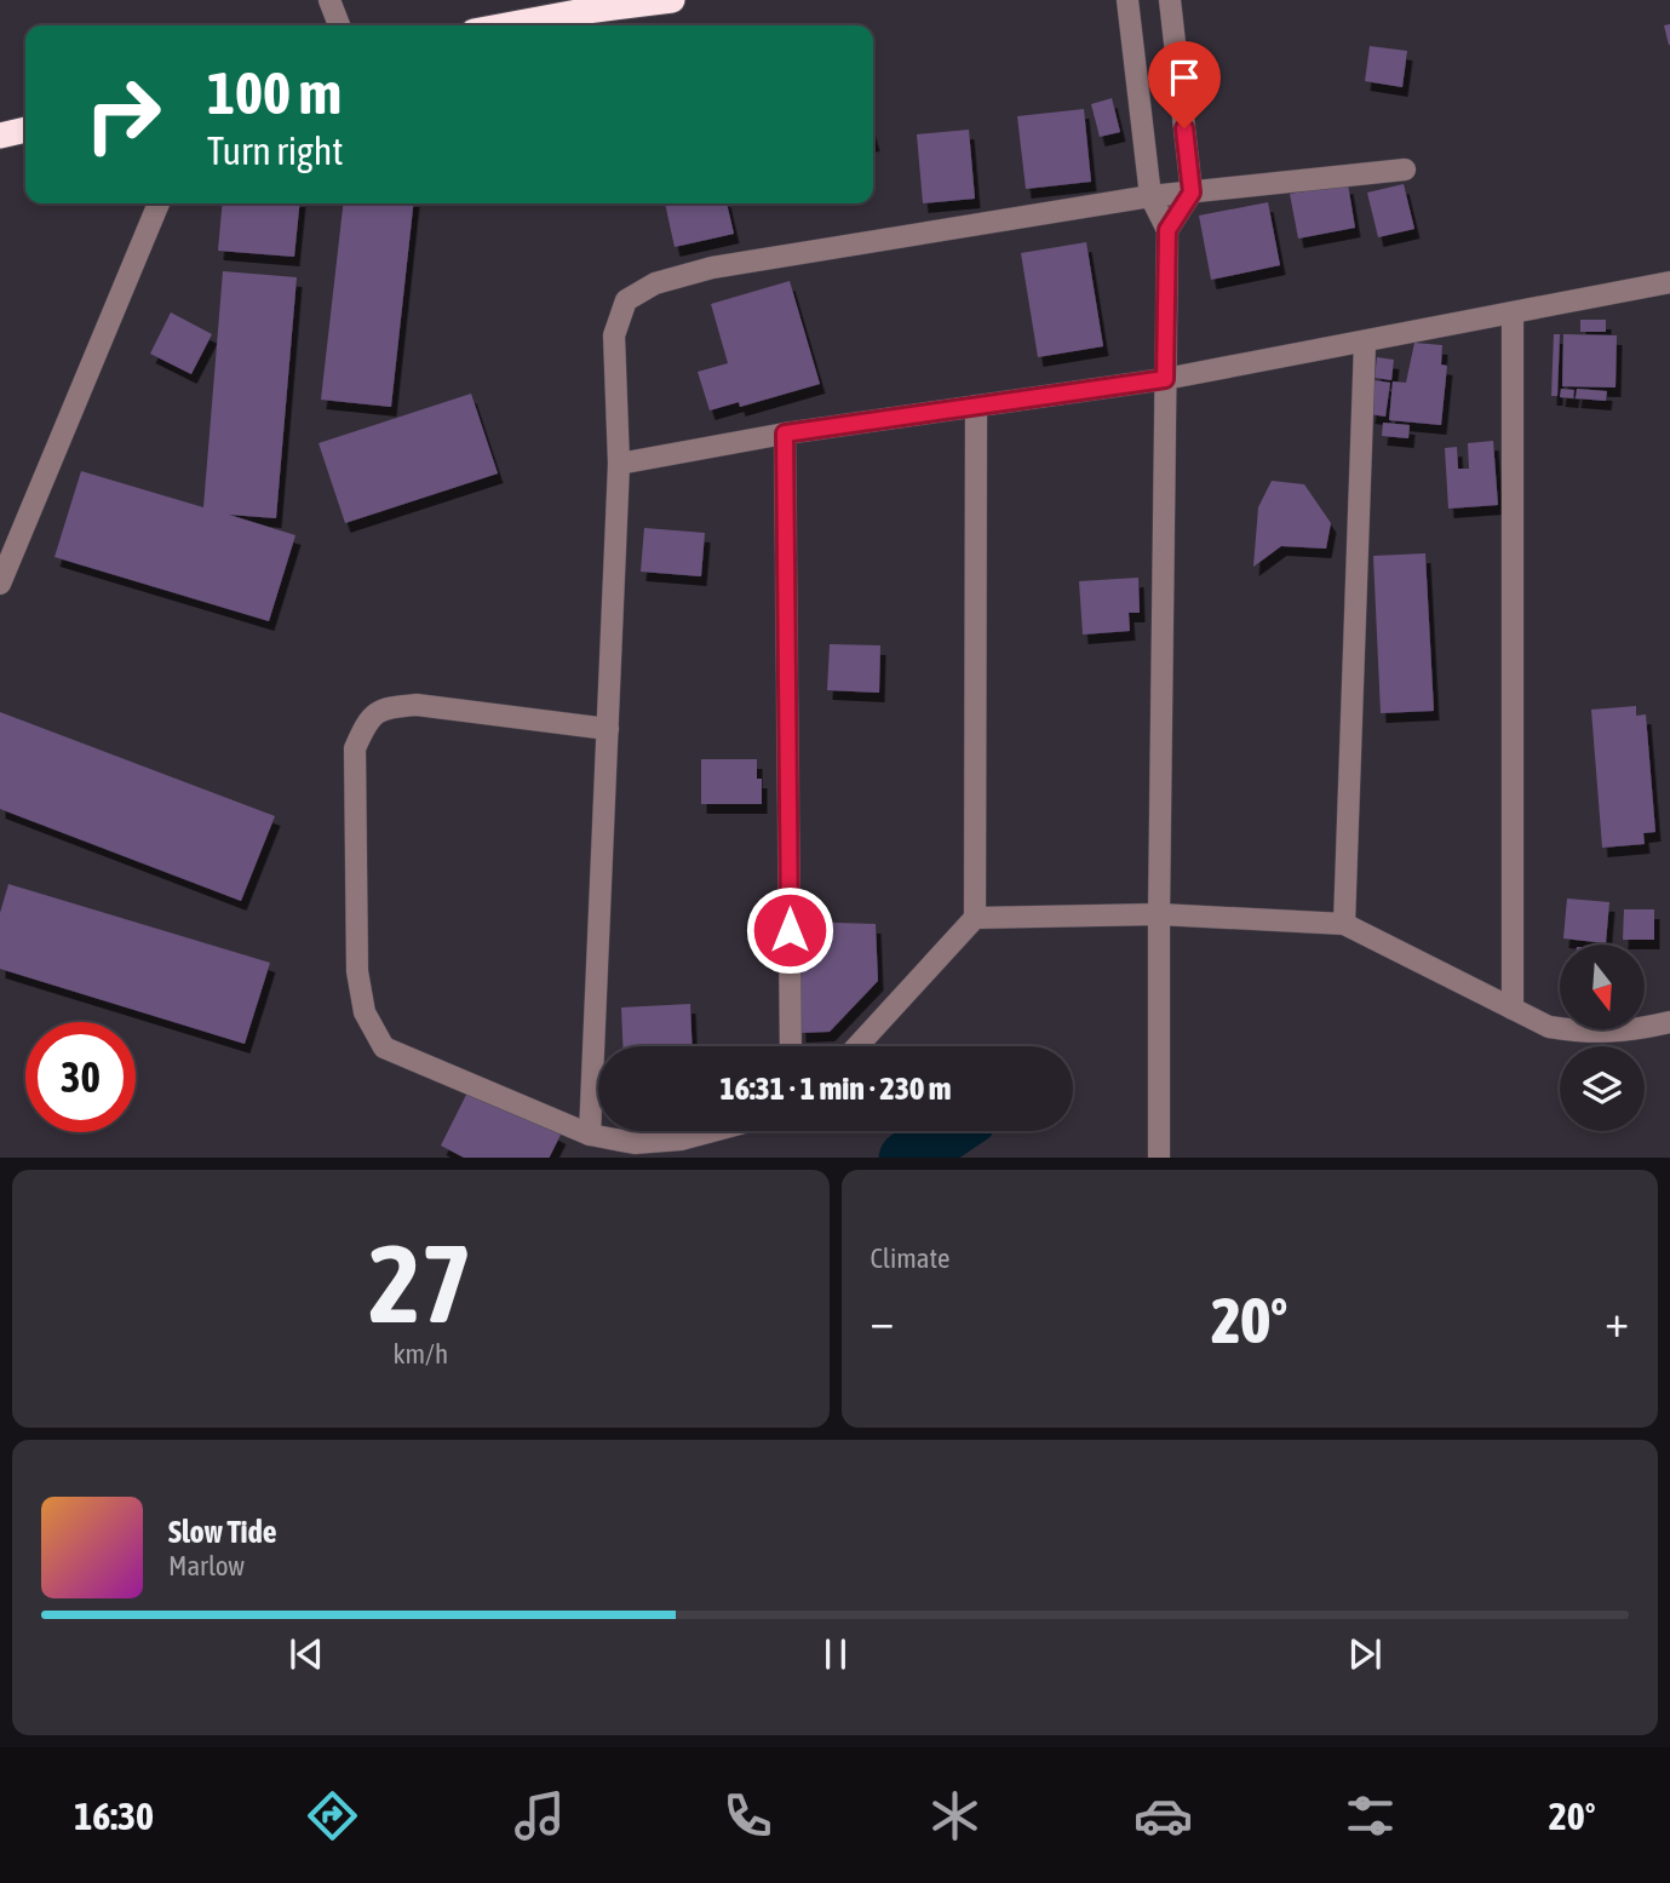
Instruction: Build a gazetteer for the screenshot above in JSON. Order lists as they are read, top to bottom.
{
  "north": "bottom",
  "page": {
    "turn": ["100 m", "Turn right"],
    "limit": "30",
    "trip": "16:31 · 1 min · 230 m",
    "tile": [
      ["27", "km/h"],
      "Climate"
    ],
    "heat": ["−", "20°", "+"],
    "song": ["Slow Tide", "Marlow"],
    "tabs": ["16:30", "20°"]
  }
}
